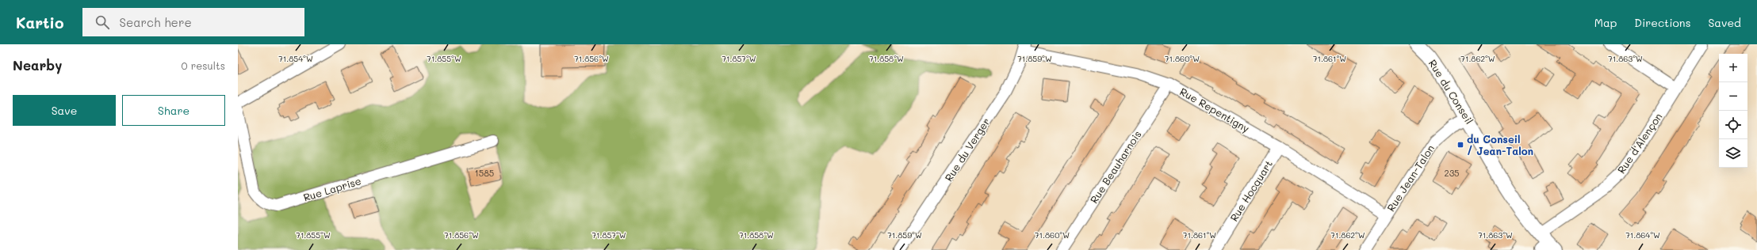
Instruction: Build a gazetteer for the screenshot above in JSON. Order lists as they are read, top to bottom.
{
  "streets": {
    "street": [
      "Rue du Conseil",
      "Rue Repentigny",
      "Rue d'Alençon",
      "Rue du Verger",
      "Rue Beauharnois",
      "Rue Jean-Talon",
      "Rue Laprise",
      "Rue Hocquart"
    ]
  },
  "crossings": [
    ["Rue du Conseil", "Rue d'Alençon"],
    ["Rue du Conseil", "Rue Jean-Talon"],
    ["Rue Repentigny", "Rue du Verger"],
    ["Rue Repentigny", "Rue Beauharnois"],
    ["Rue Repentigny", "Rue Jean-Talon"],
    ["Rue Repentigny", "Rue Hocquart"]
  ],
  "places": {
    "transit": ["du Conseil / Jean-Talon"]
  },
  "house_numbers": ["1585", "235"],
  "page": {
    "header": "Kartio",
    "search": "Search here",
    "nav": ["Map", "Directions", "Saved"],
    "heading": ["Nearby", "0 results"],
    "map_buttons": ["+", "−"],
    "buttons": ["Save", "Share"]
  },
  "coordinates": [
    "71.862°W",
    "71.854°W",
    "71.855°W",
    "71.856°W",
    "71.857°W",
    "71.858°W",
    "71.859°W",
    "71.860°W",
    "71.861°W",
    "71.863°W",
    "71.864°W"
  ]
}
